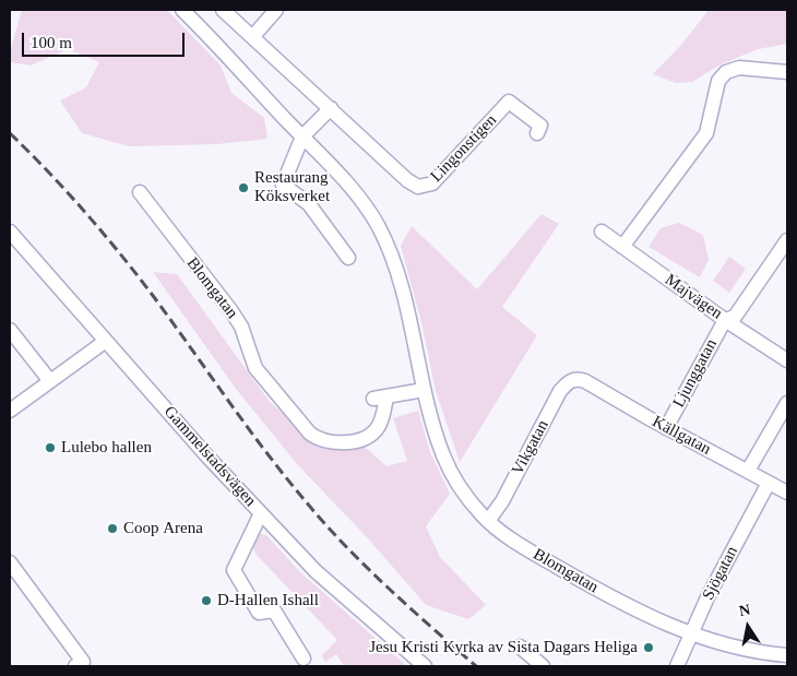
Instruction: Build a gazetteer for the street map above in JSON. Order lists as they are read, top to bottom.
{
  "streets": {
    "street": [
      "Lingonstigen",
      "Blomgatan",
      "Majvägen",
      "Ljunggatan",
      "Källgatan",
      "Vikgatan",
      "Gammelstadsvägen",
      "Sjögatan"
    ]
  },
  "crossings": [
    ["Blomgatan", "Vikgatan"],
    ["Blomgatan", "Sjögatan"],
    ["Majvägen", "Ljunggatan"],
    ["Ljunggatan", "Källgatan"],
    ["Källgatan", "Vikgatan"],
    ["Källgatan", "Sjögatan"]
  ],
  "places": [
    "Restaurang Köksverket",
    "Lulebo hallen",
    "Coop Arena",
    "D-Hallen Ishall",
    "Jesu Kristi Kyrka av Sista Dagars Heliga"
  ],
  "scale_bar": "100 m",
  "north": "top"
}
